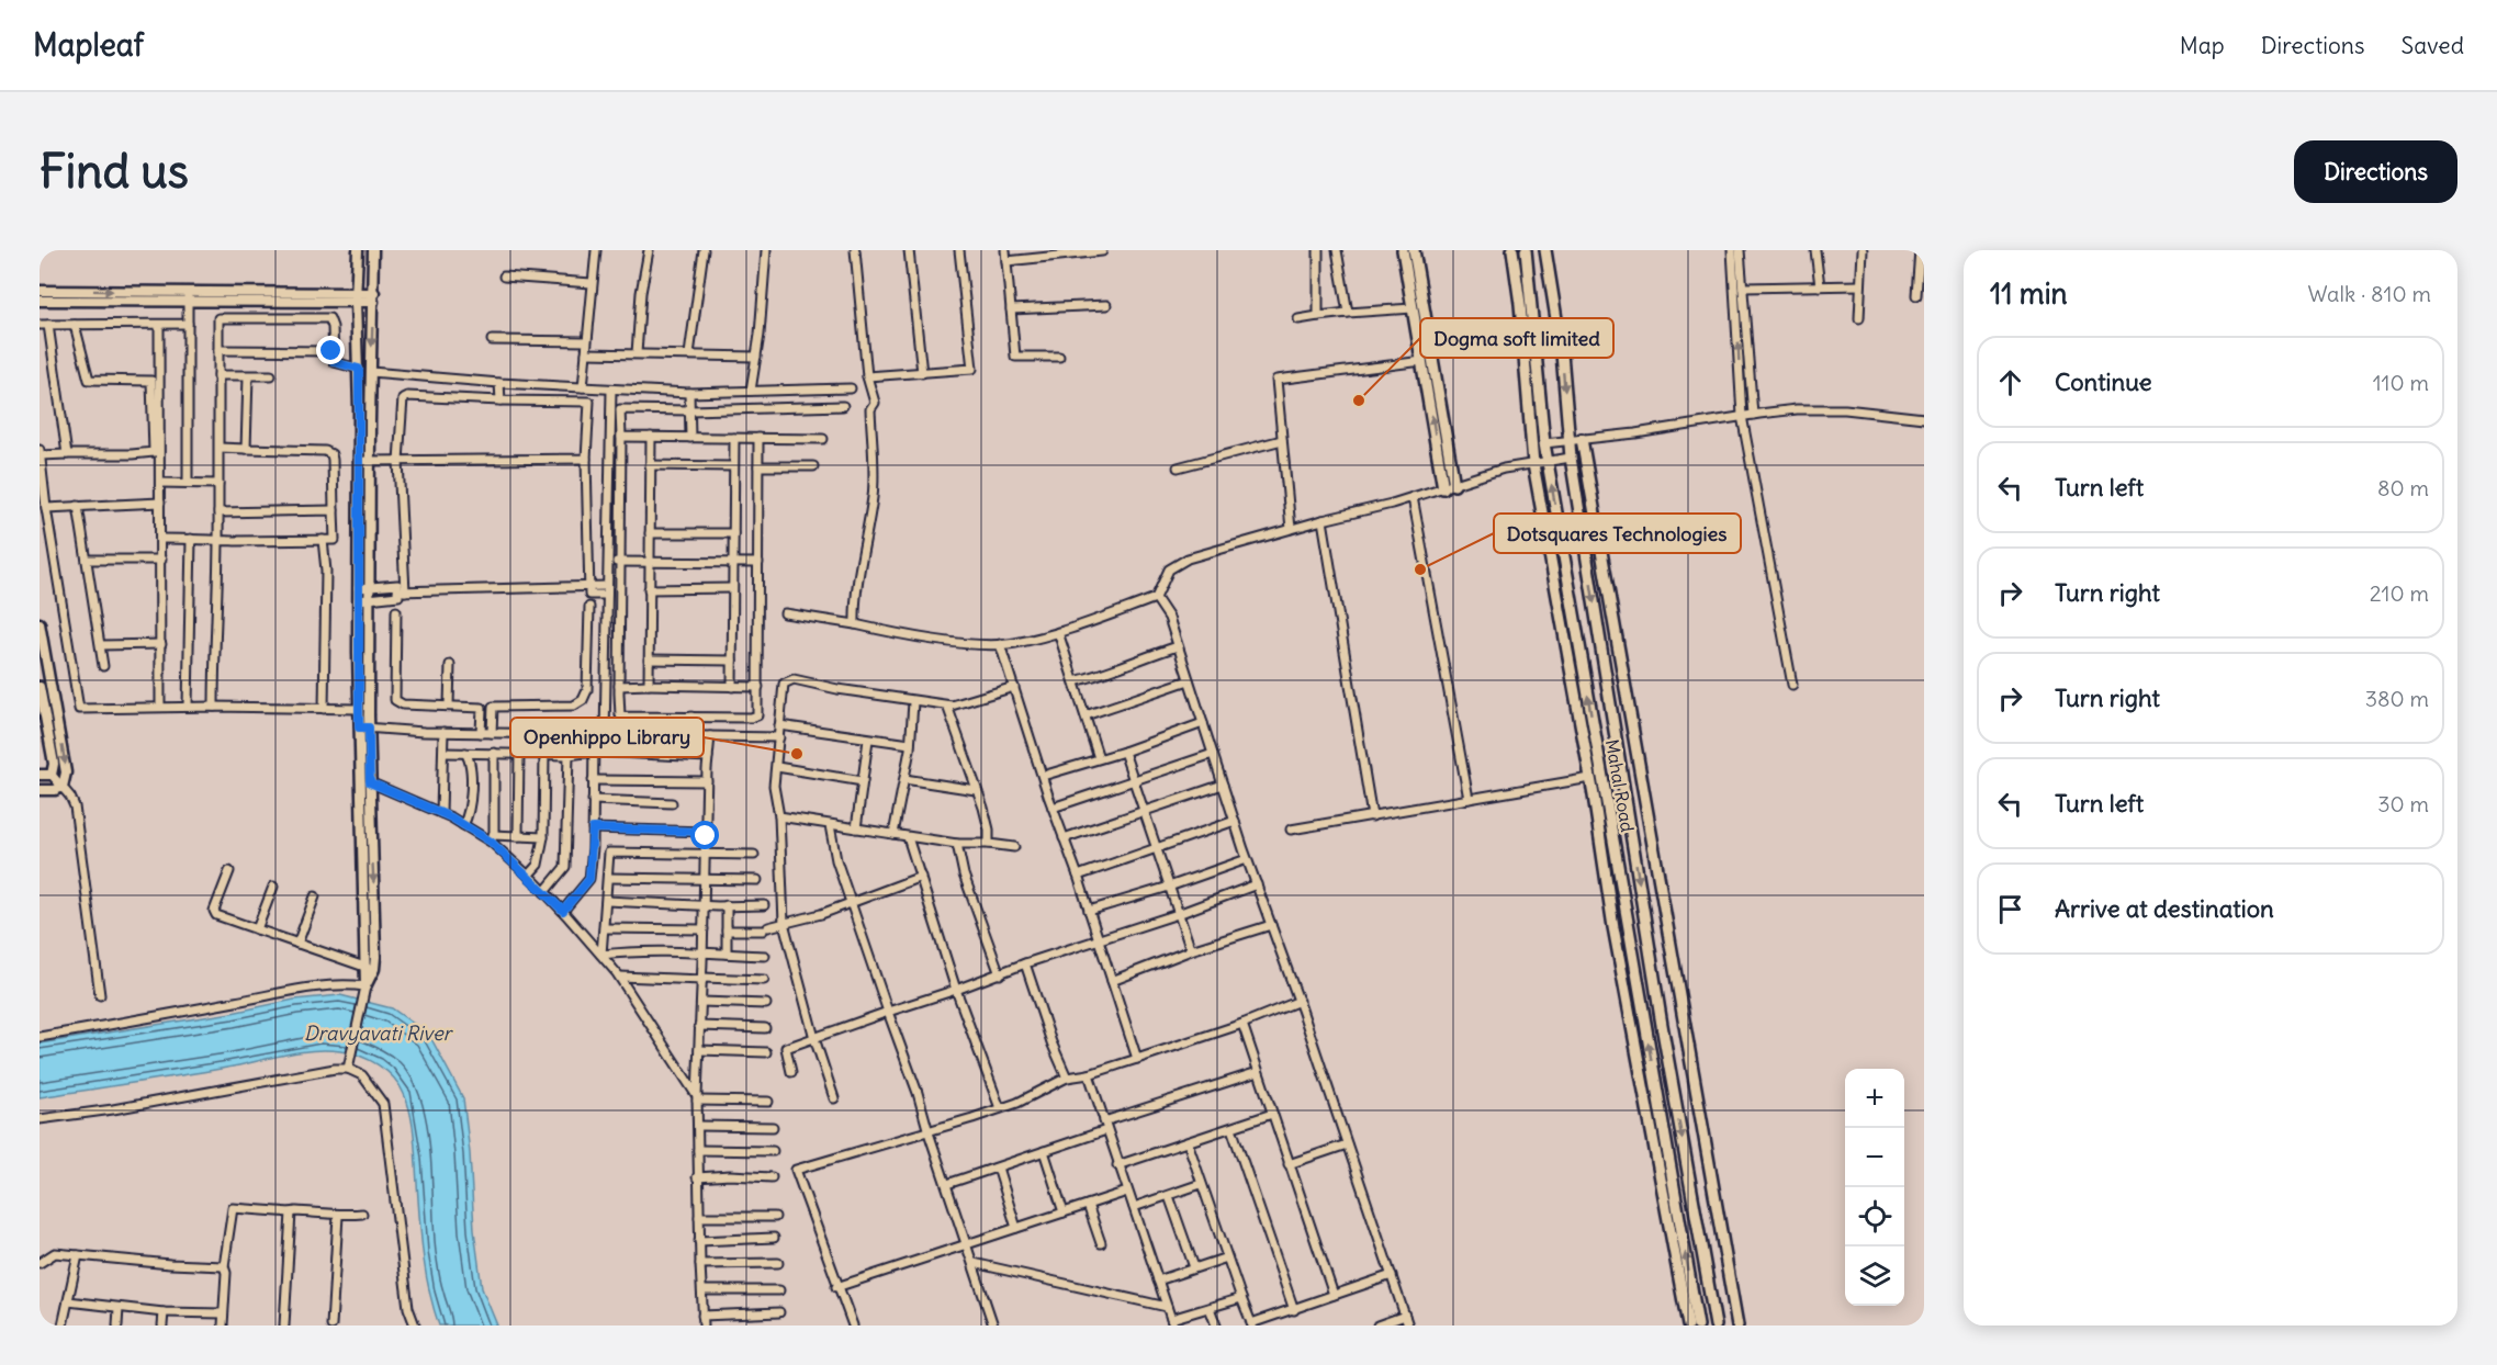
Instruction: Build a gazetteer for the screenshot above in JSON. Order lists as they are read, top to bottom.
{
  "streets": {
    "main road": ["Mahal Road"]
  },
  "water": ["Dravyavati River"],
  "places": ["Dogma soft limited", "Dotsquares Technologies", "Openhippo Library"],
  "page": {
    "header": "Mapleaf",
    "nav": ["Map", "Directions", "Saved"],
    "buttons": "Directions",
    "title": "Find us",
    "heading": ["11 min", "Walk · 810 m"],
    "list": [
      ["Continue", "110 m"],
      ["Turn left", "80 m"],
      ["Turn right", "210 m"],
      ["Turn right", "380 m"],
      ["Turn left", "30 m"],
      "Arrive at destination"
    ],
    "map_buttons": ["+", "−"]
  }
}
